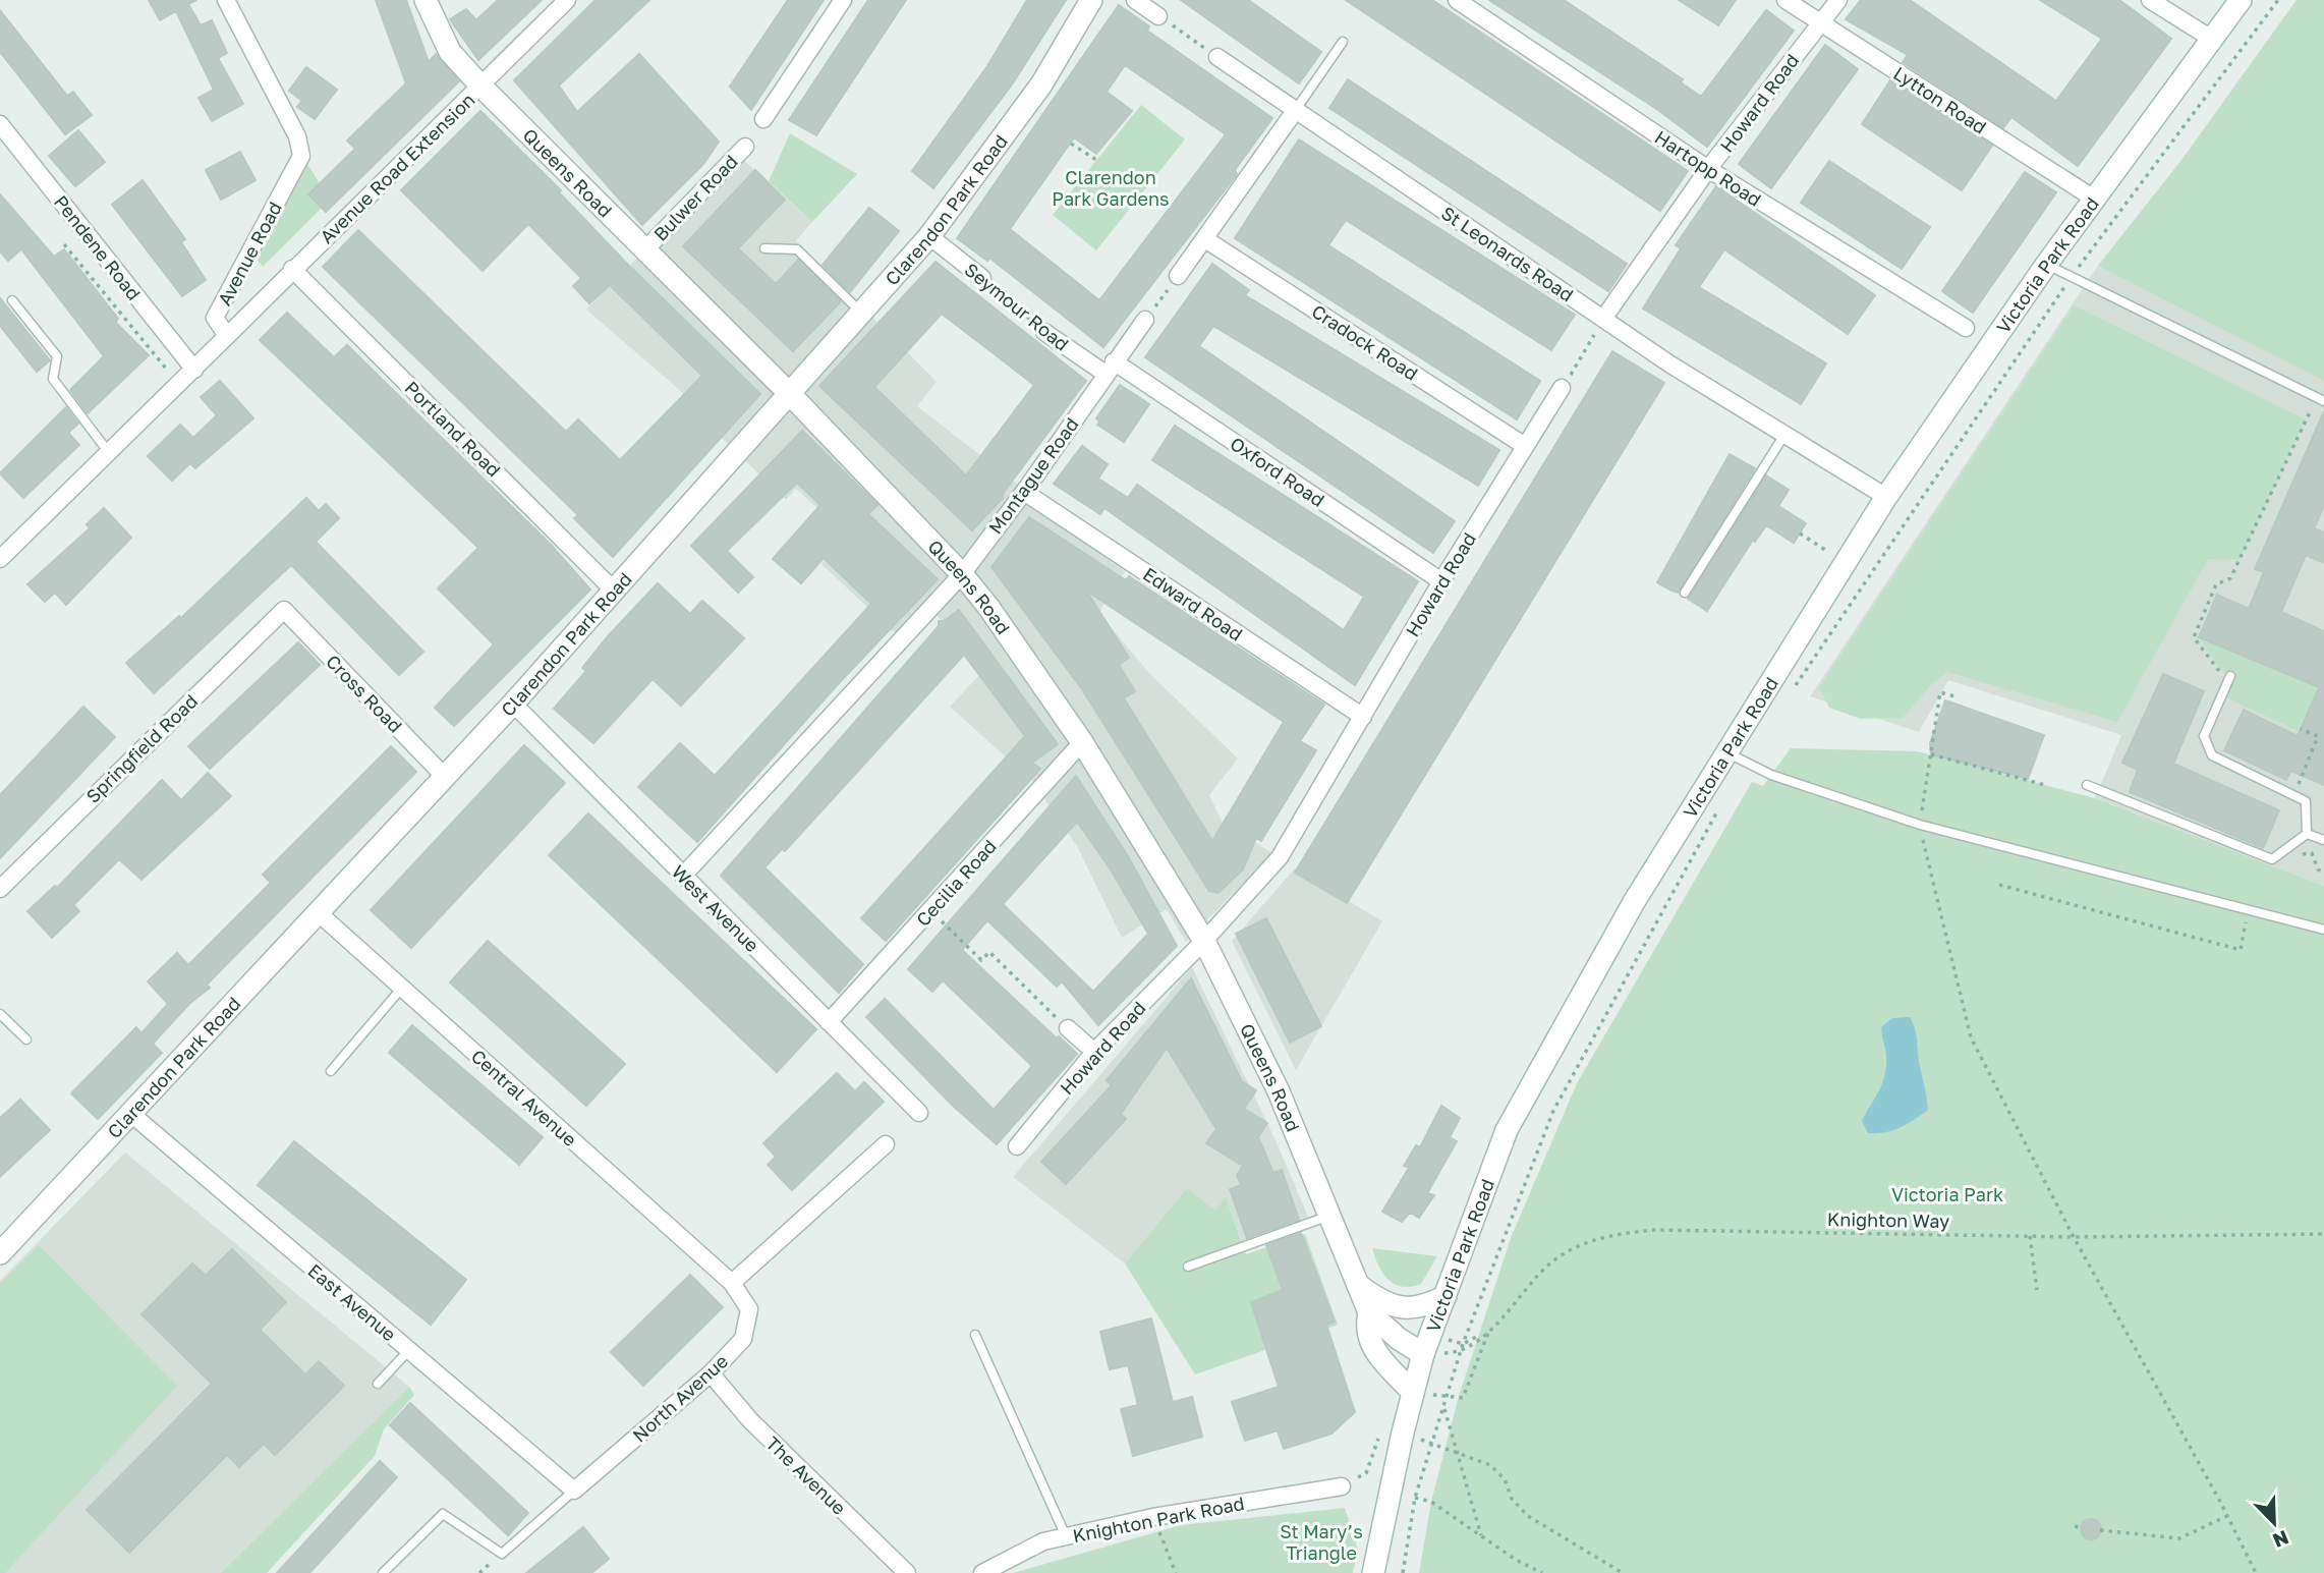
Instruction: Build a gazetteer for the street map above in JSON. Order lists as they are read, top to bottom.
{
  "streets": {
    "street": [
      "Lytton Road",
      "Howard Road",
      "Avenue Road Extension",
      "Hartopp Road",
      "Queens Road",
      "Bulwer Road",
      "Clarendon Park Road",
      "Pendene Road",
      "Avenue Road",
      "St Leonards Road",
      "Victoria Park Road",
      "Seymour Road",
      "Cradock Road",
      "Portland Road",
      "Oxford Road",
      "Montague Road",
      "Edward Road",
      "Cross Road",
      "Springfield Road",
      "Cecilia Road",
      "West Avenue",
      "Central Avenue",
      "East Avenue",
      "North Avenue",
      "The Avenue",
      "Knighton Park Road"
    ],
    "path": ["Knighton Way"]
  },
  "crossings": [
    ["Lytton Road", "Howard Road"],
    ["Lytton Road", "Victoria Park Road"],
    ["Howard Road", "Hartopp Road"],
    ["Howard Road", "Queens Road"],
    ["Howard Road", "St Leonards Road"],
    ["Howard Road", "Cradock Road"],
    ["Howard Road", "Oxford Road"],
    ["Howard Road", "Edward Road"],
    ["Avenue Road Extension", "Queens Road"],
    ["Avenue Road Extension", "Avenue Road"],
    ["Avenue Road Extension", "Portland Road"],
    ["Queens Road", "Bulwer Road"],
    ["Queens Road", "Clarendon Park Road"],
    ["Queens Road", "Victoria Park Road"],
    ["Queens Road", "Montague Road"],
    ["Queens Road", "Cecilia Road"],
    ["Clarendon Park Road", "Seymour Road"],
    ["Clarendon Park Road", "Portland Road"],
    ["Clarendon Park Road", "Cross Road"],
    ["Clarendon Park Road", "West Avenue"],
    ["Clarendon Park Road", "Central Avenue"],
    ["Clarendon Park Road", "East Avenue"],
    ["St Leonards Road", "Victoria Park Road"],
    ["Seymour Road", "Oxford Road"],
    ["Seymour Road", "Montague Road"],
    ["Oxford Road", "Montague Road"],
    ["Montague Road", "Edward Road"],
    ["Montague Road", "West Avenue"],
    ["Cross Road", "Springfield Road"],
    ["Cecilia Road", "West Avenue"],
    ["Central Avenue", "North Avenue"],
    ["East Avenue", "North Avenue"],
    ["North Avenue", "The Avenue"]
  ],
  "parks": ["Clarendon Park Gardens", "Victoria Park", "St Mary’s Triangle"],
  "north": "bottom right"
}
